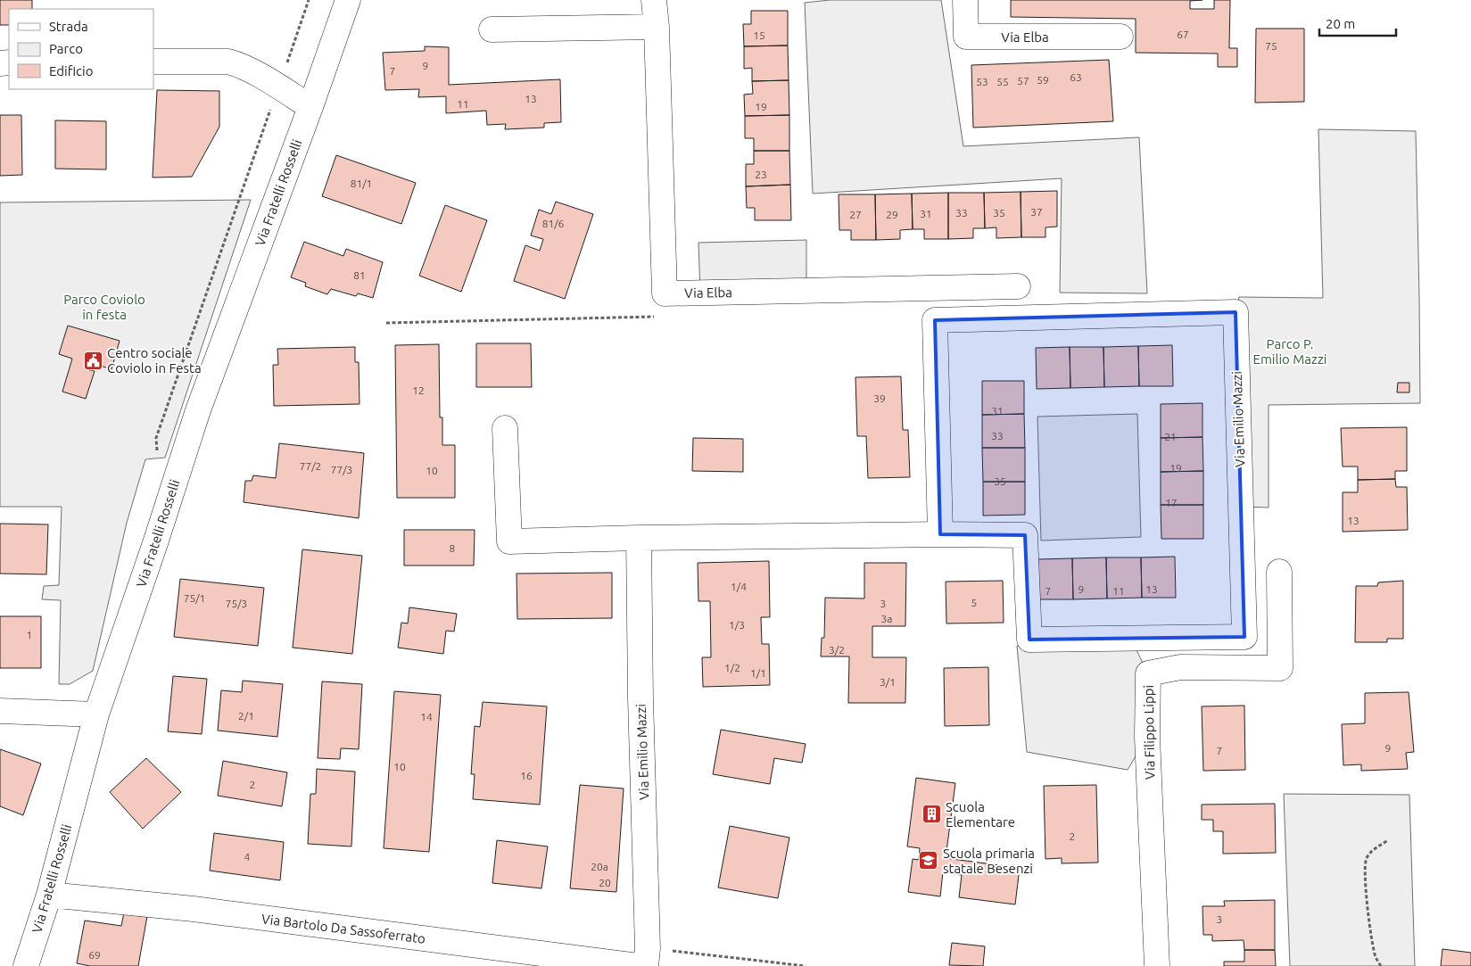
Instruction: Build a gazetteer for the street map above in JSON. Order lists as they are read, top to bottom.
{
  "streets": {
    "street": [
      "Via Elba",
      "Via Fratelli Rosselli",
      "Via Emilio Mazzi",
      "Via Filippo Lippi",
      "Via Bartolo Da Sassoferrato"
    ]
  },
  "crossings": [
    ["Via Fratelli Rosselli", "Via Bartolo Da Sassoferrato"]
  ],
  "parks": ["Parco Coviolo in festa", "Parco P. Emilio Mazzi"],
  "places": {
    "public building": ["Centro sociale Coviolo in Festa"],
    "building": ["Scuola Elementare"],
    "school or university": ["Scuola primaria statale Besenzi"]
  },
  "house_numbers": [
    "67",
    "15",
    "75",
    "9",
    "7",
    "63",
    "59",
    "57",
    "53",
    "55",
    "13",
    "11",
    "19",
    "23",
    "81/1",
    "37",
    "33",
    "35",
    "31",
    "27",
    "29",
    "81/6",
    "81",
    "12",
    "39",
    "31",
    "33",
    "21",
    "77/2",
    "19",
    "77/3",
    "10",
    "35",
    "17",
    "13",
    "8",
    "1/4",
    "9",
    "13",
    "7",
    "11",
    "75/1",
    "5",
    "75/3",
    "3",
    "3a",
    "1/3",
    "1",
    "3/2",
    "1/2",
    "1/1",
    "3/1",
    "2/1",
    "14",
    "9",
    "7",
    "10",
    "16",
    "2",
    "2",
    "4",
    "20a",
    "20",
    "3",
    "69"
  ],
  "legend": ["Strada", "Parco", "Edificio"],
  "scale_bar": "20 m"
}
